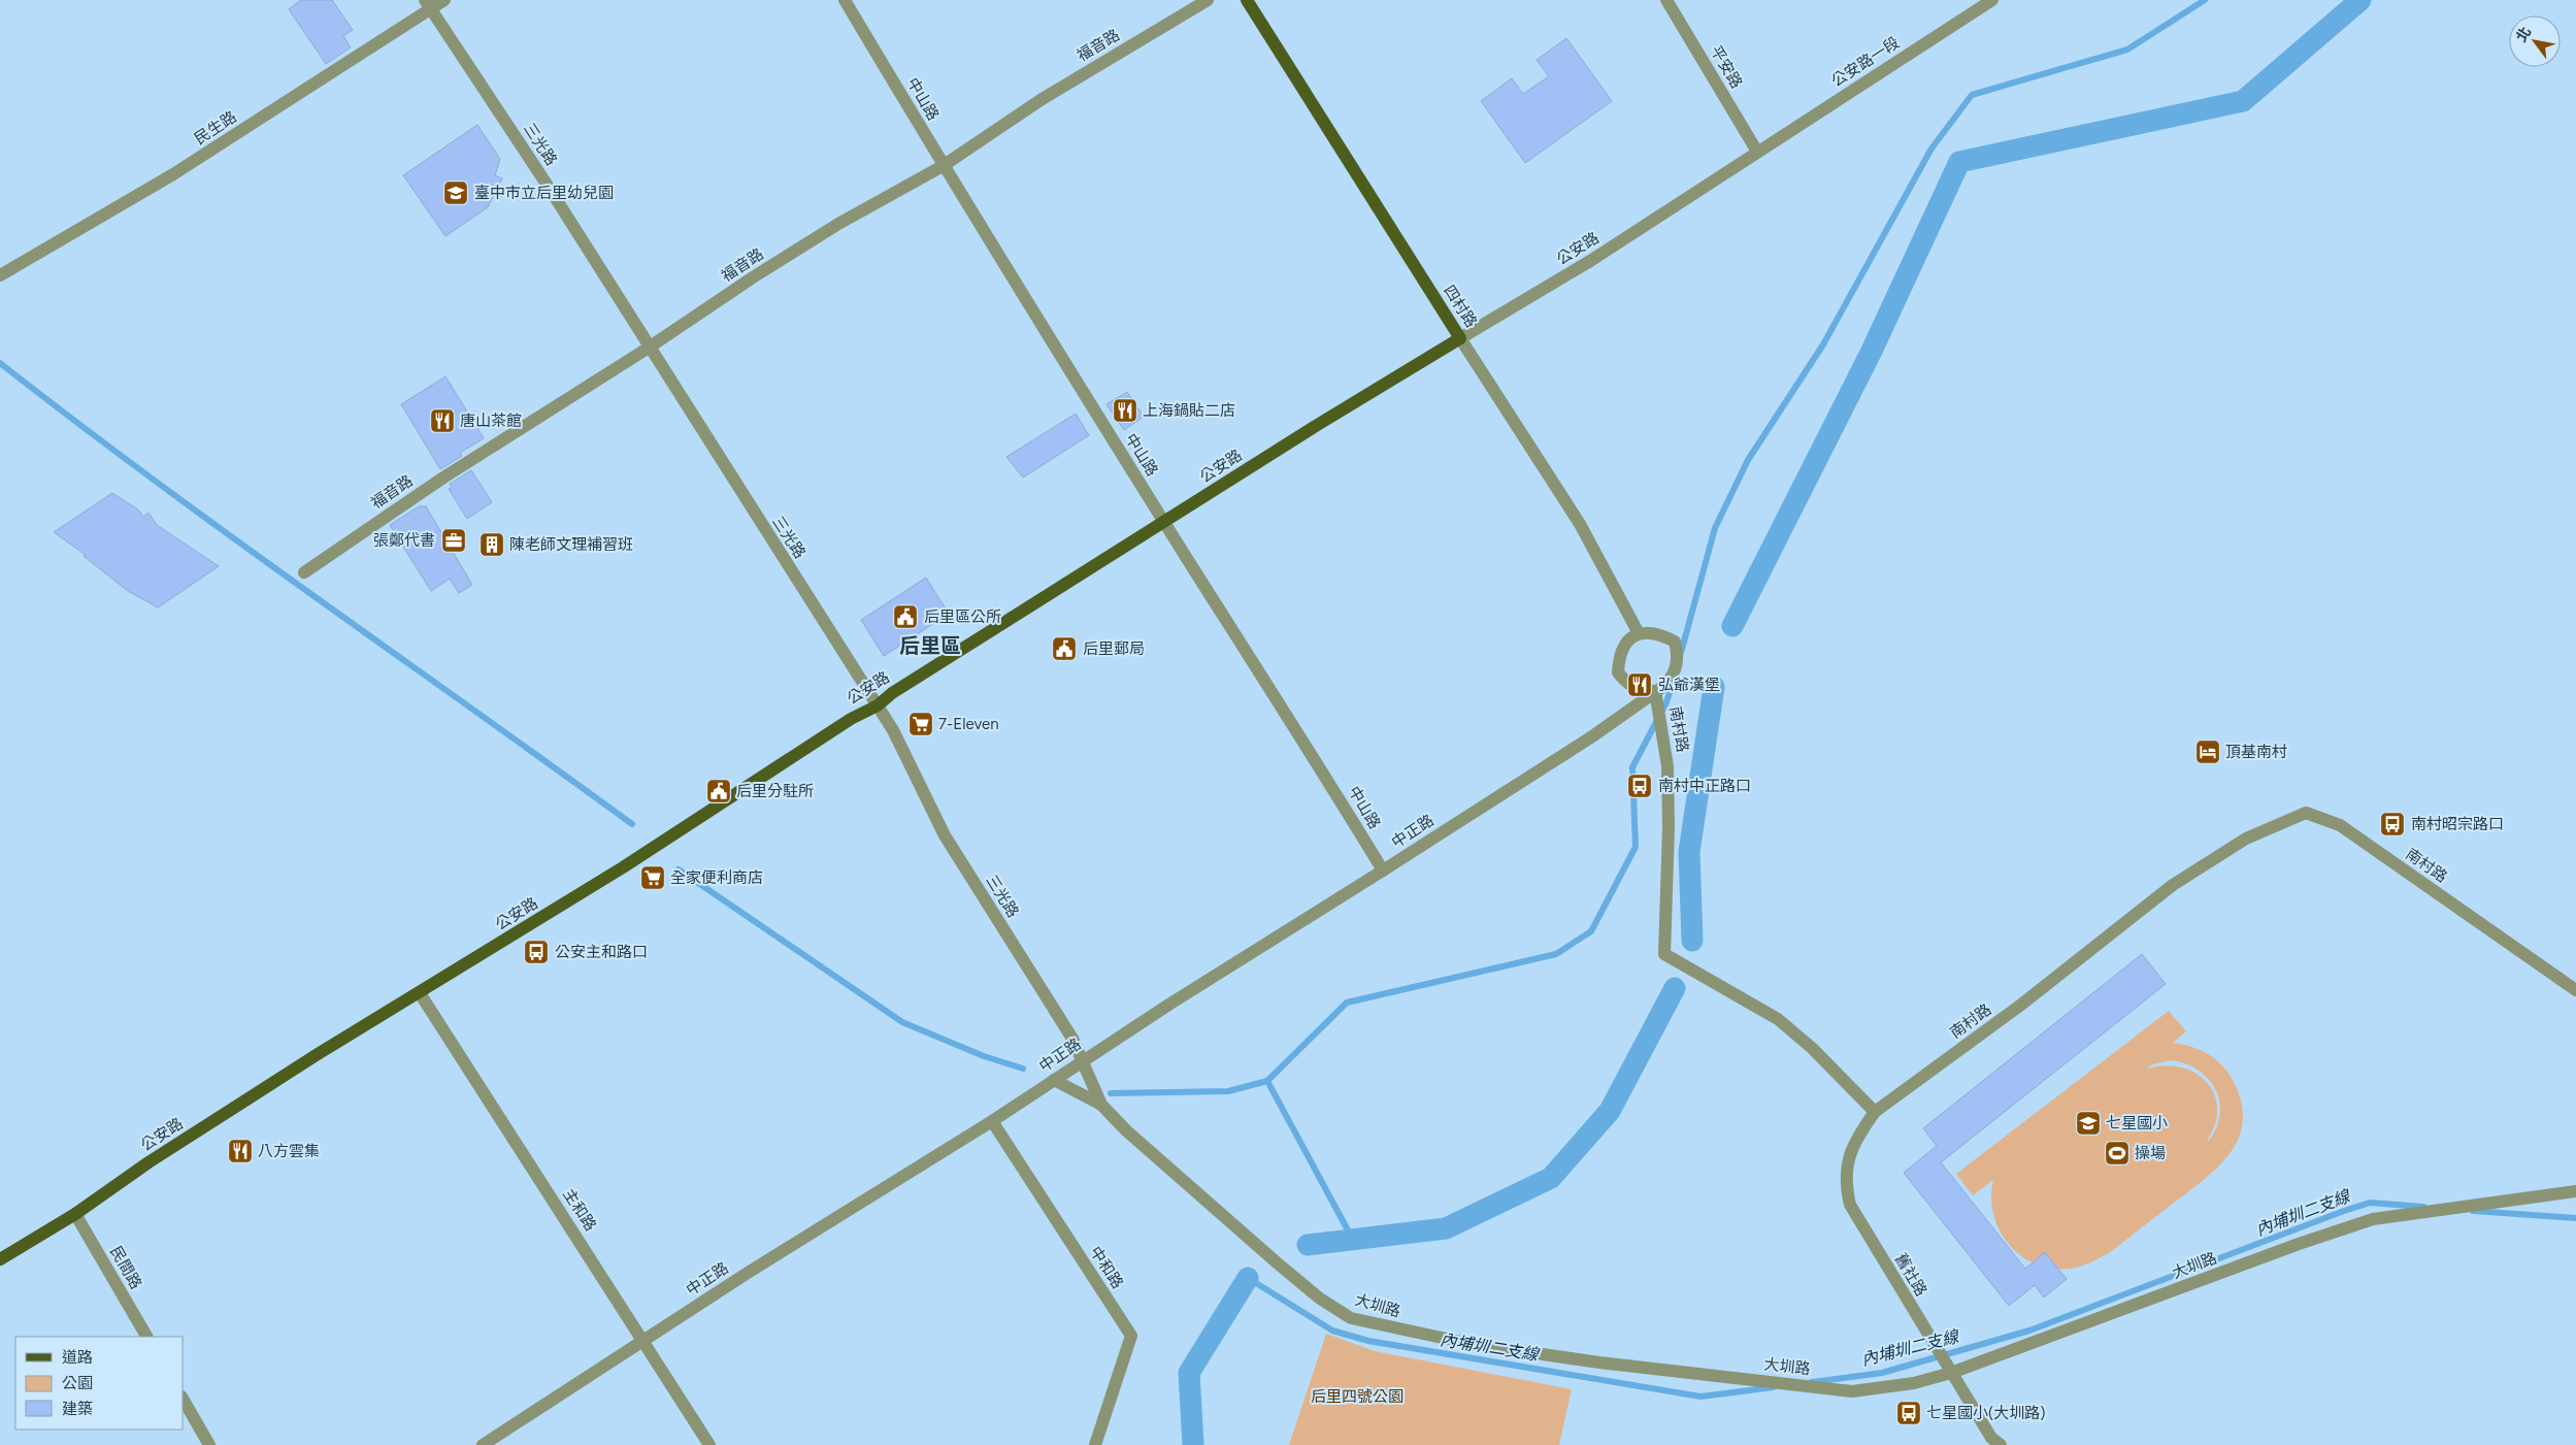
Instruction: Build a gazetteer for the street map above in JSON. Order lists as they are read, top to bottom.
{
  "streets": {
    "main road": ["公安路", "四村路"],
    "street": [
      "福音路",
      "公安路一段",
      "平安路",
      "中山路",
      "民生路",
      "三光路",
      "南村路",
      "中正路",
      "主和路",
      "大圳路",
      "民間路",
      "中和路",
      "舊社路"
    ]
  },
  "crossings": [
    ["福音路", "中山路"],
    ["福音路", "三光路"],
    ["公安路一段", "平安路"],
    ["公安路一段", "公安路"],
    ["平安路", "公安路"],
    ["中山路", "公安路"],
    ["中山路", "中正路"],
    ["民生路", "三光路"],
    ["三光路", "公安路"],
    ["三光路", "中正路"],
    ["三光路", "大圳路"],
    ["公安路", "四村路"],
    ["公安路", "主和路"],
    ["公安路", "民間路"],
    ["四村路", "南村路"],
    ["四村路", "中正路"],
    ["南村路", "中正路"],
    ["南村路", "舊社路"],
    ["中正路", "主和路"],
    ["中正路", "大圳路"],
    ["中正路", "中和路"],
    ["大圳路", "舊社路"]
  ],
  "districts": ["后里區"],
  "water": ["內埔圳二支線"],
  "parks": ["后里四號公園"],
  "places": {
    "school or university": ["臺中市立后里幼兒園", "七星國小"],
    "restaurant": [
      "上海鍋貼二店",
      "唐山茶館",
      "弘爺漢堡",
      "八方雲集"
    ],
    "office": ["張鄭代書"],
    "building": ["陳老師文理補習班"],
    "public building": ["后里區公所", "后里郵局", "后里分駐所"],
    "supermarket": ["7-Eleven", "全家便利商店"],
    "hotel": ["頂基南村"],
    "bus stop": [
      "南村中正路口",
      "南村昭宗路口",
      "公安主和路口",
      "七星國小(大圳路)"
    ],
    "sports": ["操場"]
  },
  "legend": ["道路", "公園", "建築"],
  "north": "top left"
}
